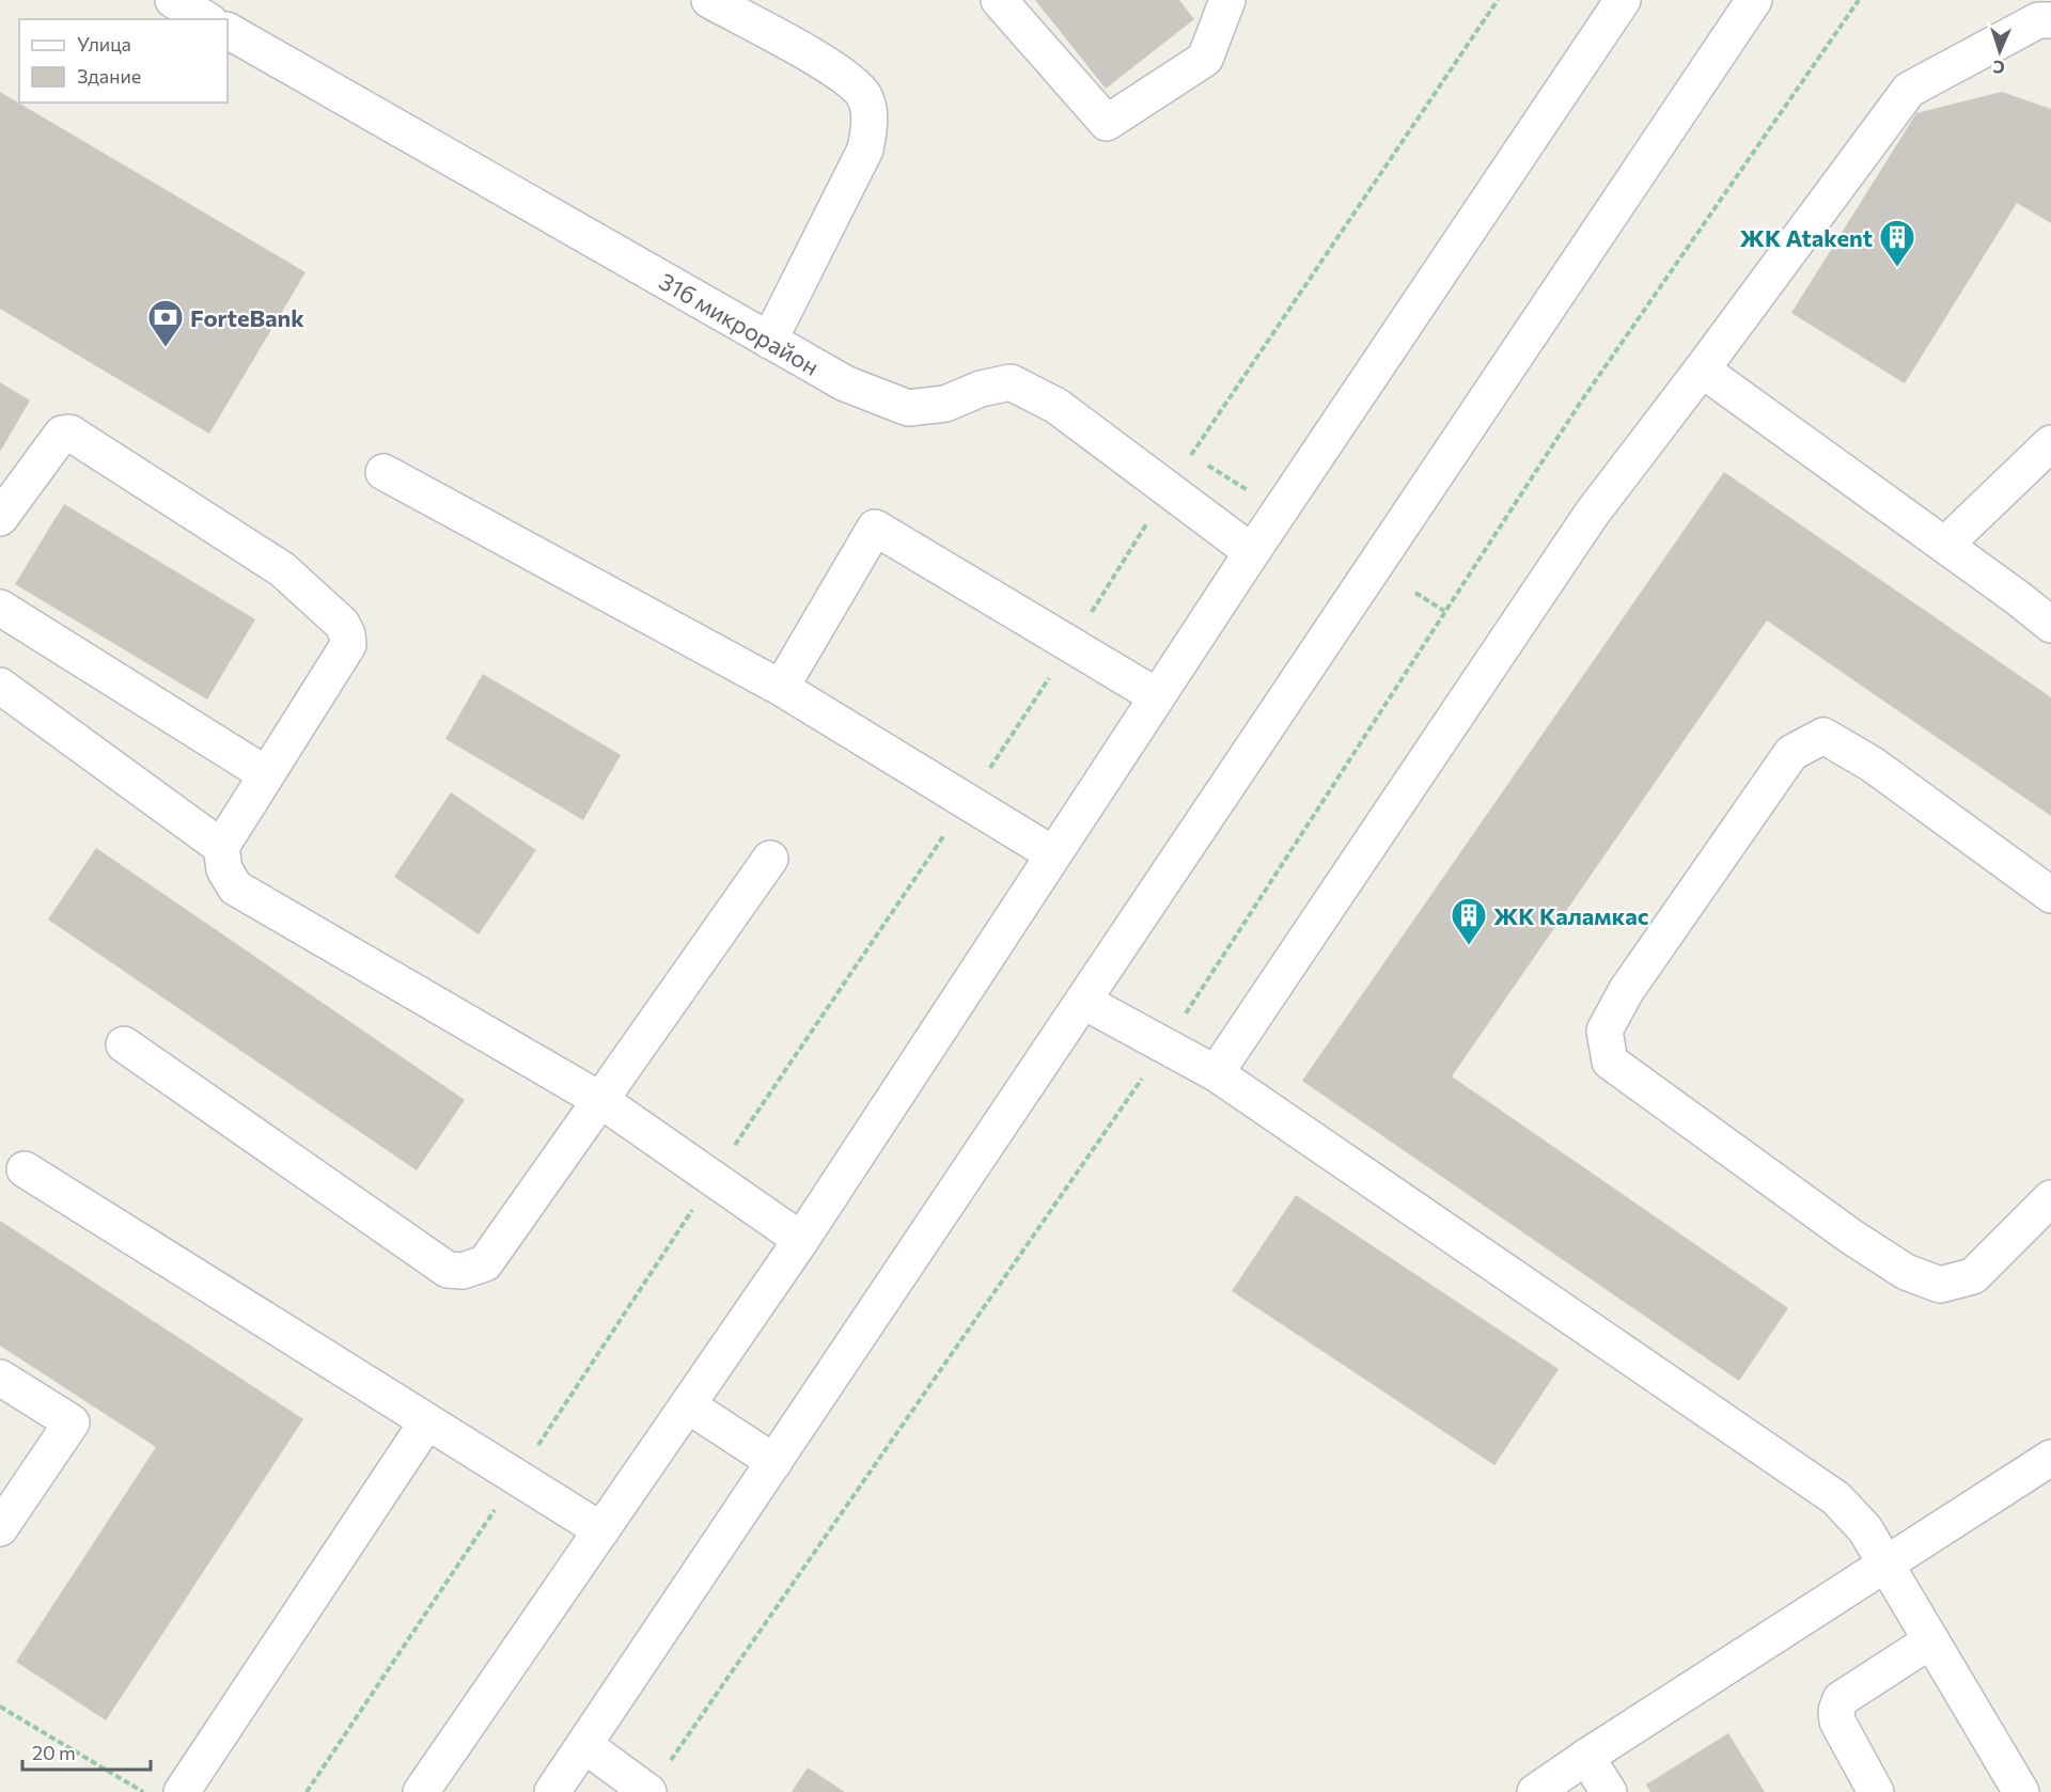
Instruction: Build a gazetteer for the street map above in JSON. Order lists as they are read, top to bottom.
{
  "streets": {
    "street": ["31б микрорайон"]
  },
  "places": {
    "building": ["ЖК Atakent", "ЖК Каламкас"],
    "bank": ["ForteBank"]
  },
  "legend": ["Улица", "Здание"],
  "scale_bar": "20 m",
  "north": "bottom"
}
